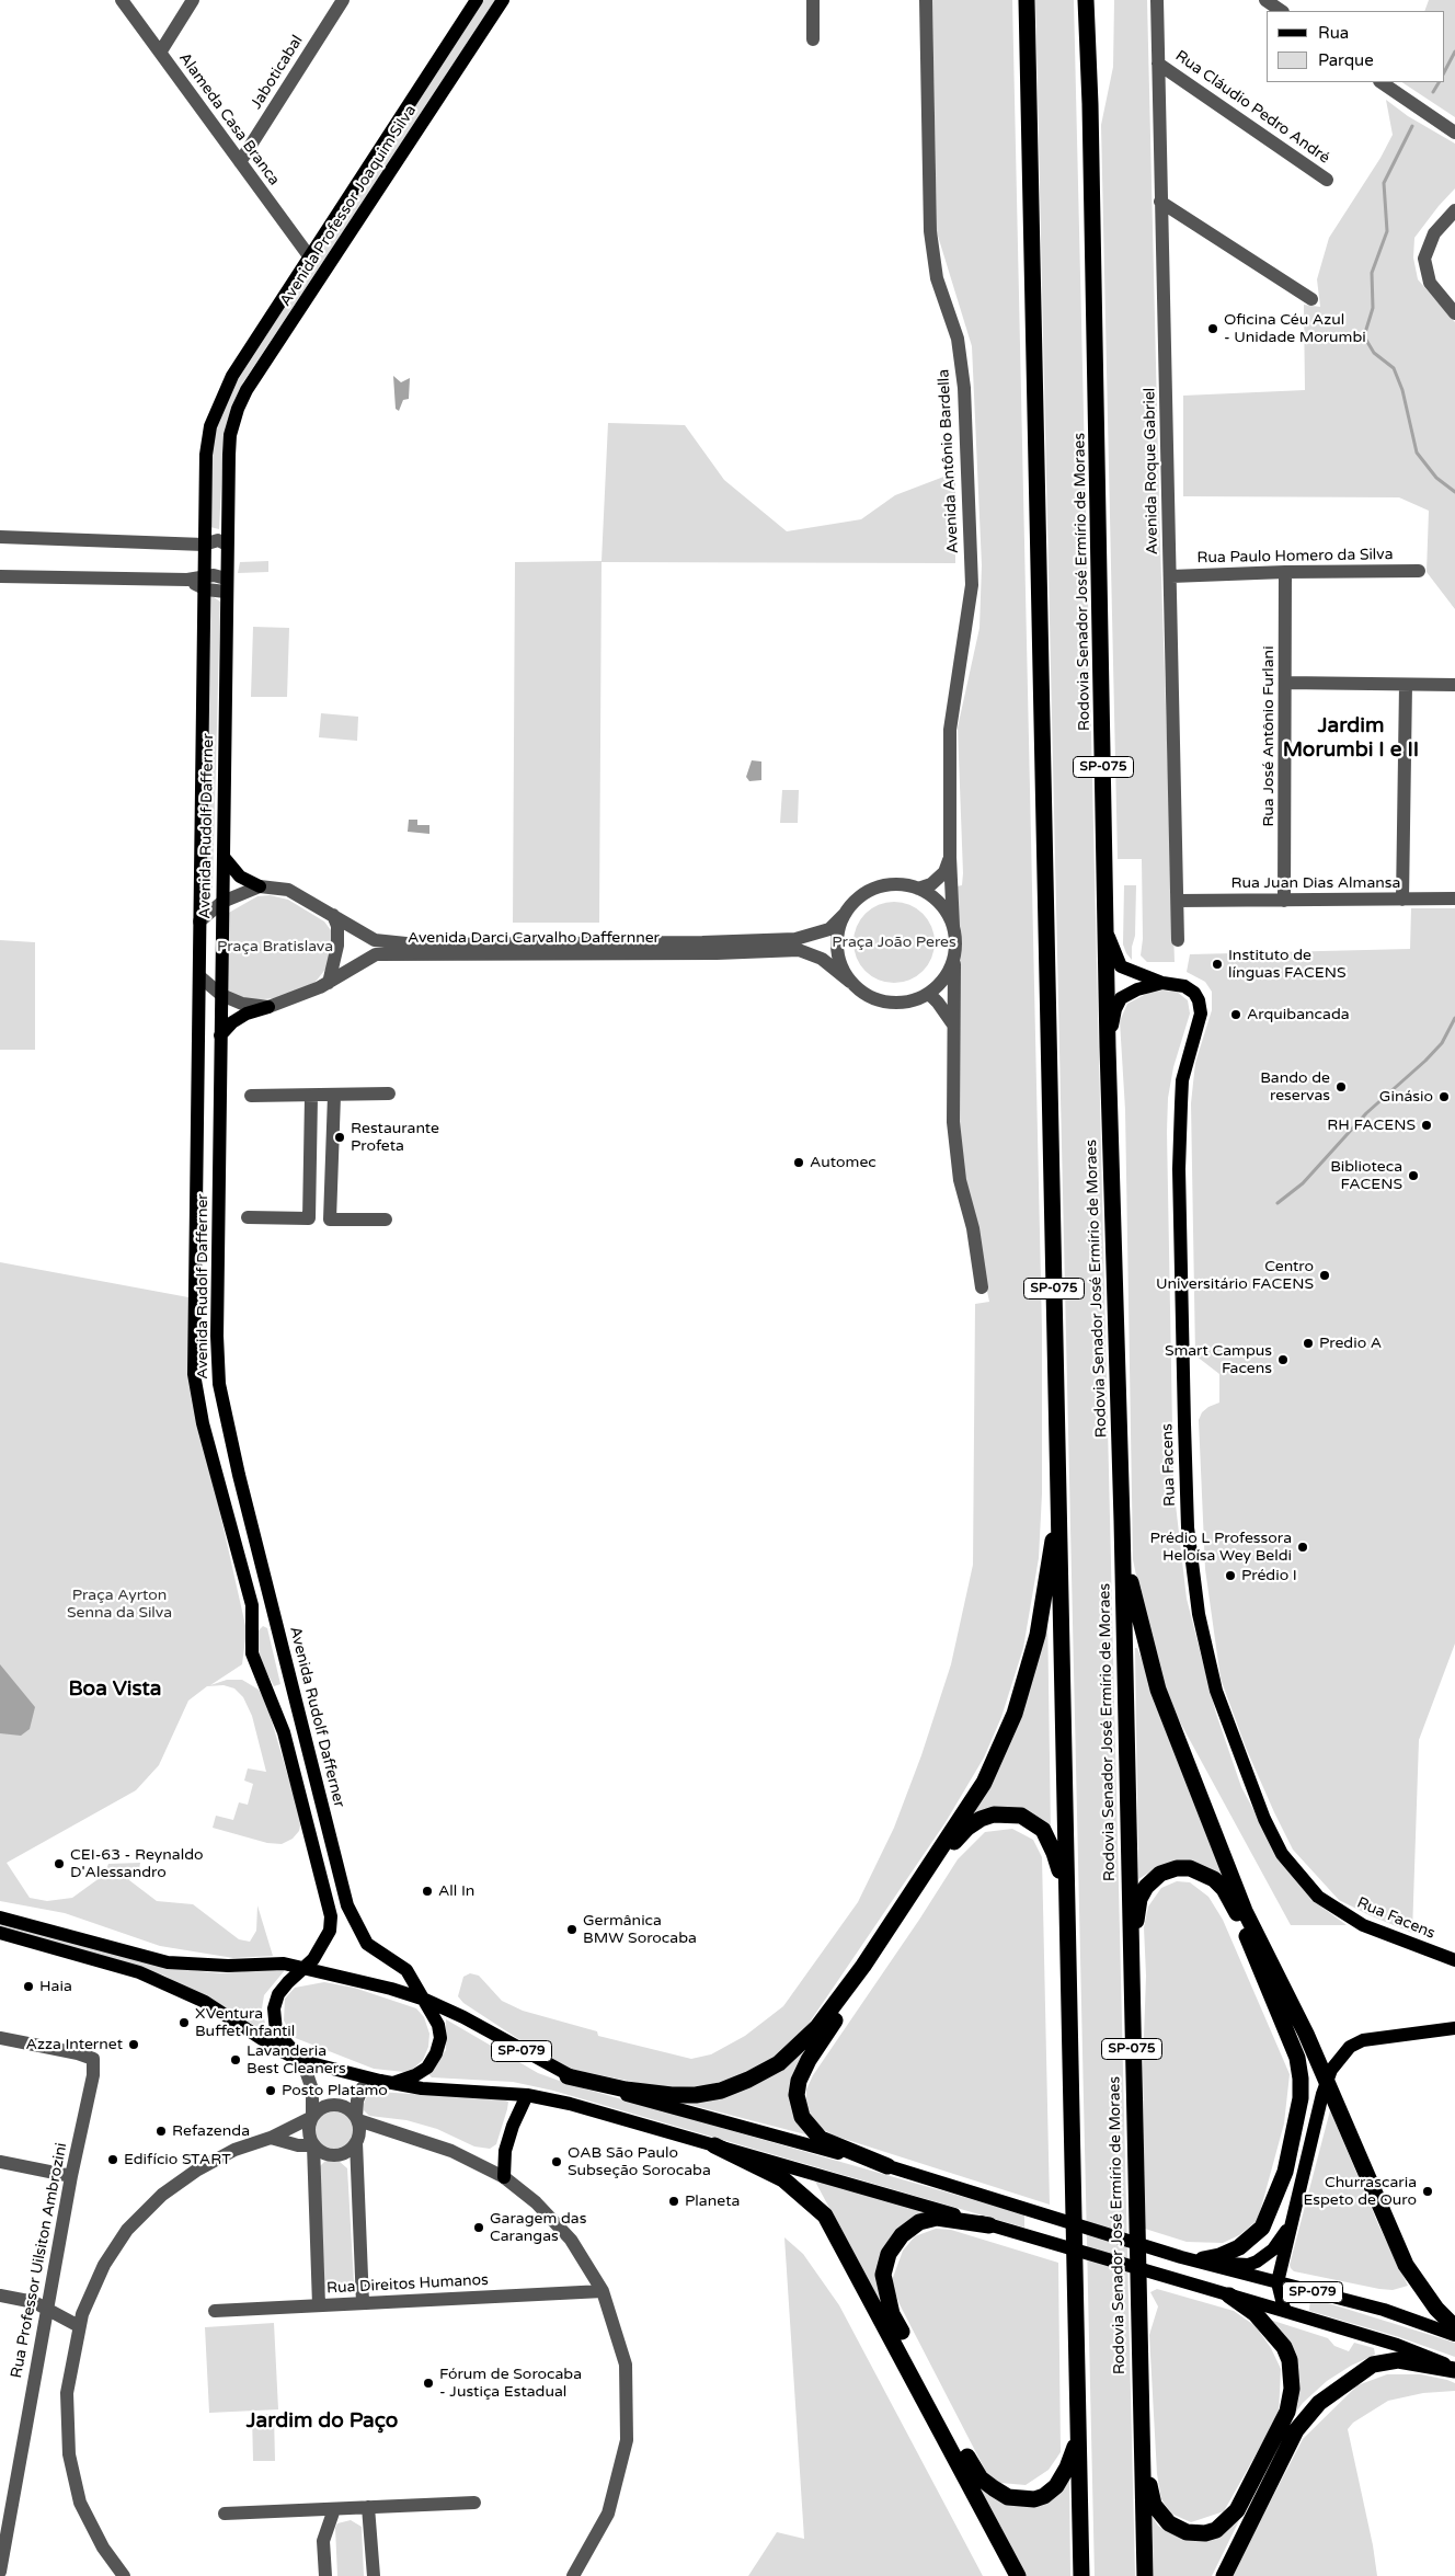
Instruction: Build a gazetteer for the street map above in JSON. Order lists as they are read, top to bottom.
{
  "streets": {
    "highway": ["Rodovia Senador José Ermírio de Moraes", "SP-075"],
    "main road": [
      "Avenida Professor Joaquim Silva",
      "Avenida Rudolf Dafferner",
      "Rua Facens",
      "SP-079"
    ],
    "street": [
      "Jaboticabal",
      "Rua Cláudio Pedro André",
      "Alameda Casa Branca",
      "Avenida Antônio Bardella",
      "Avenida Roque Gabriel",
      "Rua Paulo Homero da Silva",
      "Rua José Antônio Furlani",
      "Rua Juan Dias Almansa",
      "Avenida Darci Carvalho Daffernner",
      "Rua Professor Uilsiton Ambrozini",
      "Rua Direitos Humanos"
    ]
  },
  "crossings": [
    ["Jaboticabal", "Alameda Casa Branca"],
    ["Rua Cláudio Pedro André", "Avenida Roque Gabriel"],
    ["Alameda Casa Branca", "Avenida Professor Joaquim Silva"],
    ["Avenida Professor Joaquim Silva", "Avenida Rudolf Dafferner"],
    ["Avenida Antônio Bardella", "Avenida Darci Carvalho Daffernner"],
    ["Avenida Roque Gabriel", "Rua Paulo Homero da Silva"],
    ["Avenida Roque Gabriel", "Rua Juan Dias Almansa"],
    ["Rua Paulo Homero da Silva", "Rua José Antônio Furlani"],
    ["Rodovia Senador José Ermírio de Moraes", "Rua Facens"],
    ["Rua José Antônio Furlani", "Rua Juan Dias Almansa"],
    ["Avenida Rudolf Dafferner", "Avenida Darci Carvalho Daffernner"],
    ["Avenida Rudolf Dafferner", "SP-079"]
  ],
  "districts": ["Jardim Morumbi I e II", "Boa Vista", "Jardim do Paço"],
  "parks": ["Praça João Peres", "Praça Bratislava", "Praça Ayrton Senna da Silva"],
  "places": [
    "Oficina Céu Azul - Unidade Morumbi",
    "Instituto de línguas FACENS",
    "Arquibancada",
    "Bando de reservas",
    "Ginásio",
    "RH FACENS",
    "Restaurante Profeta",
    "Automec",
    "Biblioteca FACENS",
    "Centro Universitário FACENS",
    "Predio A",
    "Smart Campus Facens",
    "Prédio L Professora Heloísa Wey Beldi",
    "Prédio I",
    "CEI-63 - Reynaldo D'Alessandro",
    "All In",
    "Germânica BMW Sorocaba",
    "Haia",
    "XVentura Buffet Infantil",
    "Azza Internet",
    "Lavanderia Best Cleaners",
    "Posto Platamo",
    "Refazenda",
    "Edifício START",
    "OAB São Paulo Subseção Sorocaba",
    "Churrascaria Espeto de Ouro",
    "Planeta",
    "Garagem das Carangas",
    "Fórum de Sorocaba - Justiça Estadual"
  ],
  "legend": ["Rua", "Parque"]
}
